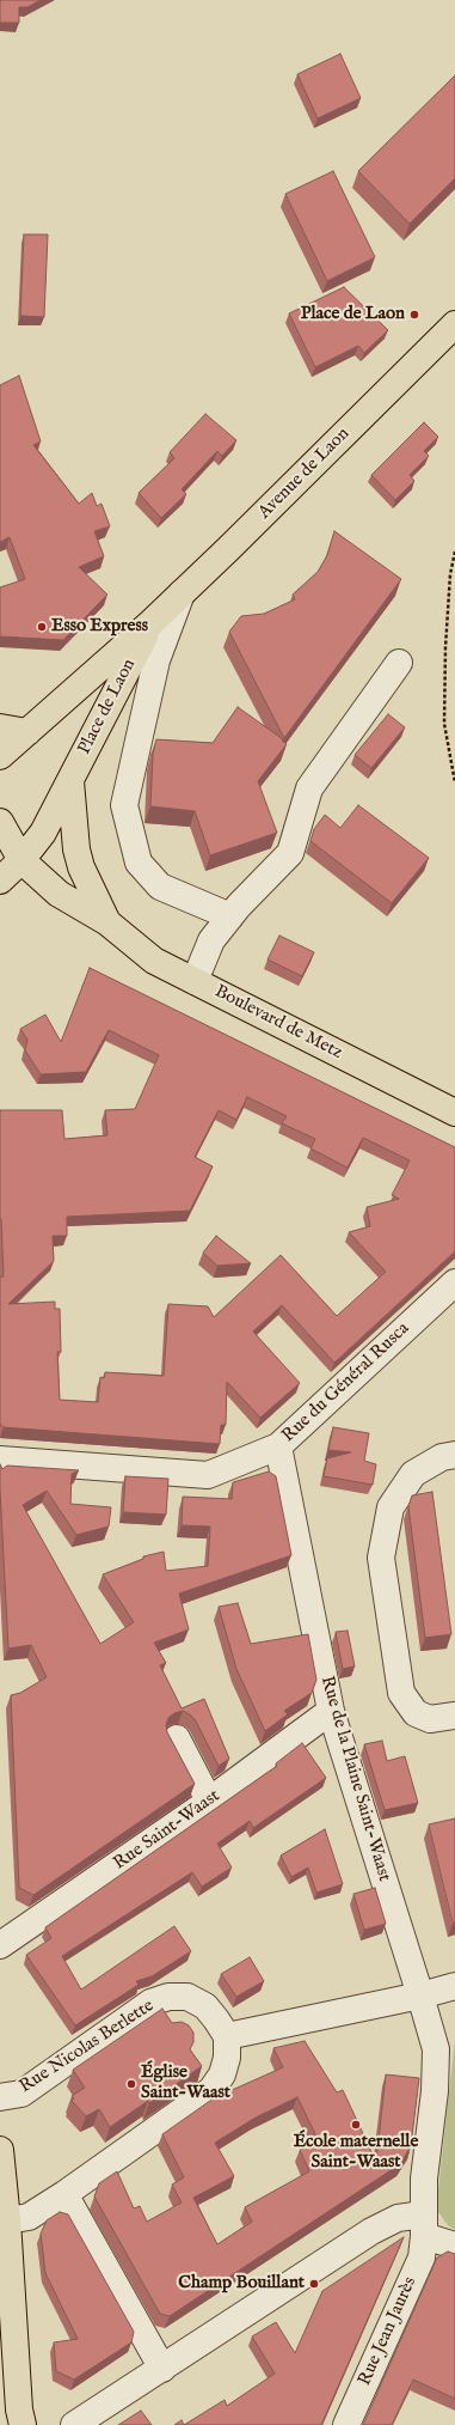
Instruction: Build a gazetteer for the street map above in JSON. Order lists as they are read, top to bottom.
{
  "streets": {
    "main road": ["Avenue de Laon", "Place de Laon", "Boulevard de Metz"],
    "street": [
      "Rue du Général Rusca",
      "Rue de la Plaine Saint-Waast",
      "Rue Saint-Waast",
      "Rue Nicolas Berlette",
      "Rue Jean Jaurès"
    ]
  },
  "crossings": [
    ["Avenue de Laon", "Place de Laon"],
    ["Rue du Général Rusca", "Rue de la Plaine Saint-Waast"],
    ["Rue de la Plaine Saint-Waast", "Rue Saint-Waast"],
    ["Rue de la Plaine Saint-Waast", "Rue Jean Jaurès"]
  ],
  "places": [
    "Place de Laon",
    "Esso Express",
    "Église Saint-Waast",
    "École maternelle Saint-Waast",
    "Champ Bouillant"
  ]
}
